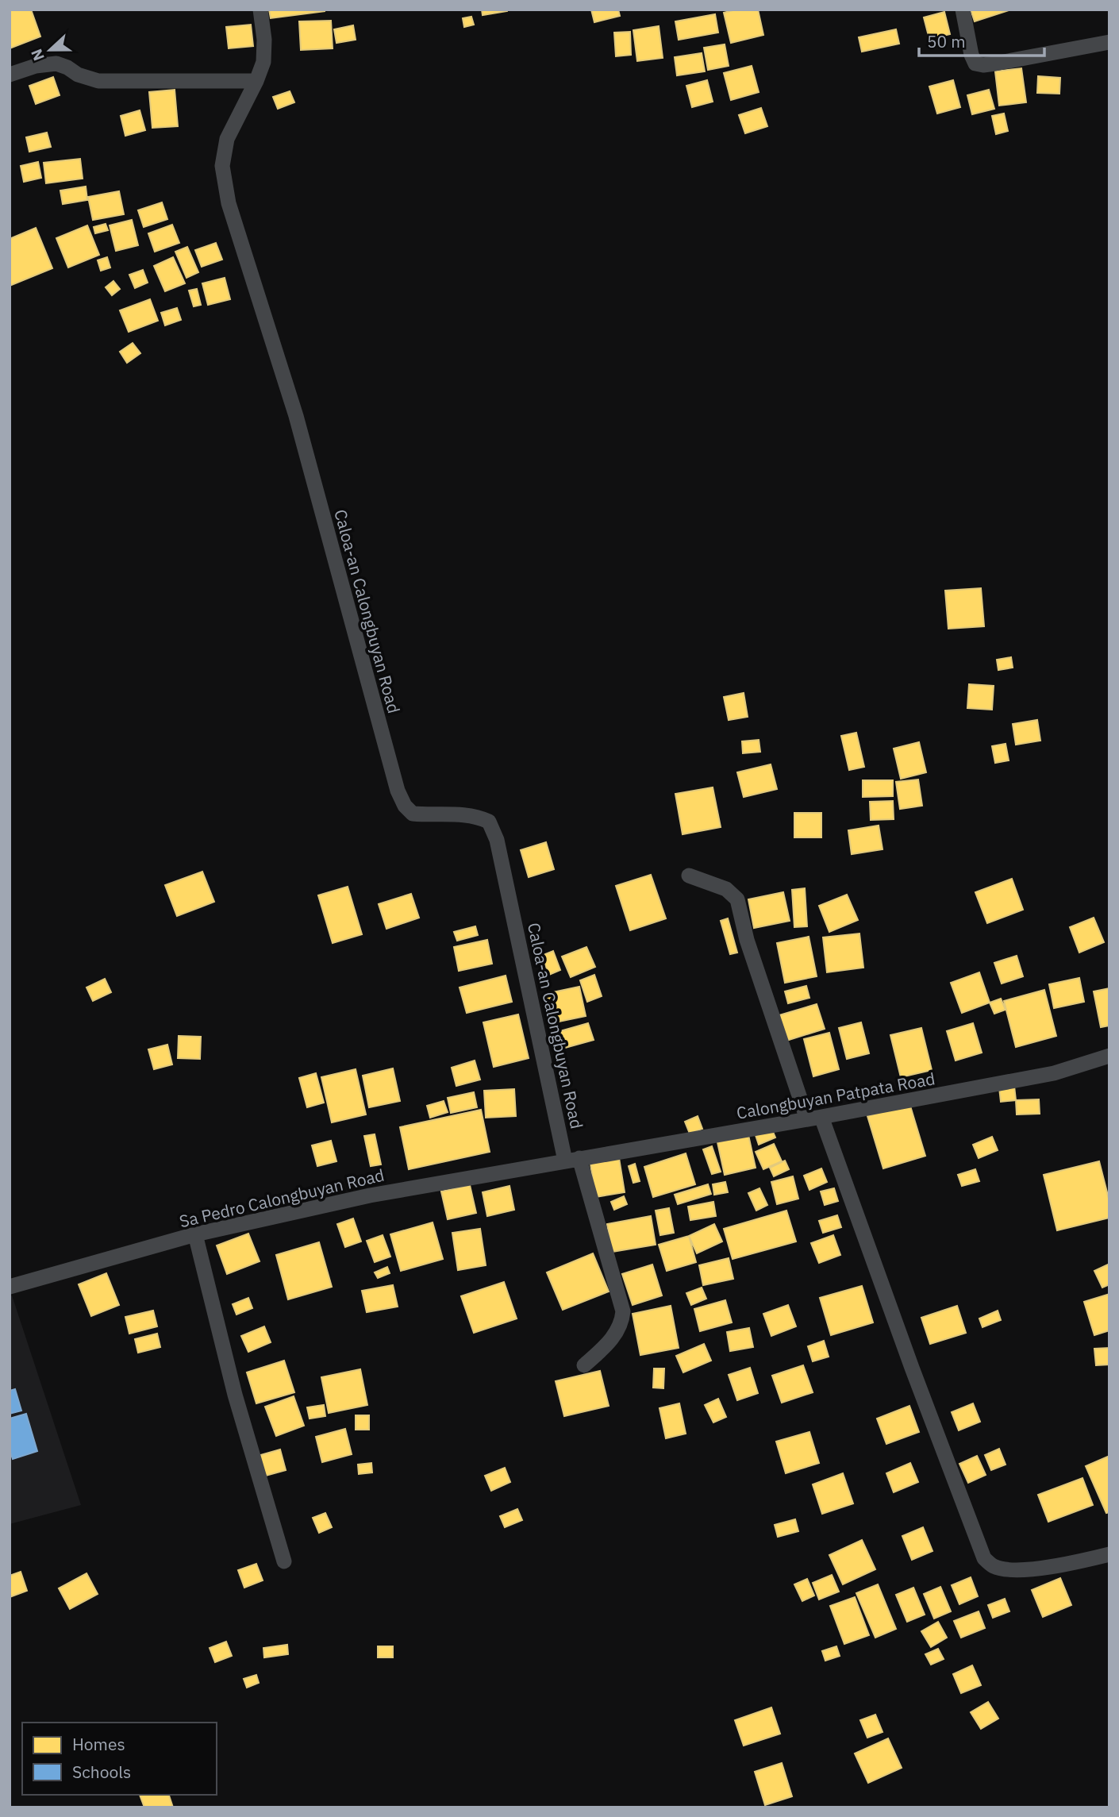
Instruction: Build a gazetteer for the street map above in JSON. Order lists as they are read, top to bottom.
{
  "streets": {
    "street": ["Caloa-an Calongbuyan Road", "Calongbuyan Patpata Road", "Sa Pedro Calongbuyan Road"]
  },
  "crossings": [
    ["Caloa-an Calongbuyan Road", "Calongbuyan Patpata Road"],
    ["Caloa-an Calongbuyan Road", "Sa Pedro Calongbuyan Road"],
    ["Calongbuyan Patpata Road", "Sa Pedro Calongbuyan Road"]
  ],
  "legend": ["Homes", "Schools"],
  "scale_bar": "50 m",
  "north": "left"
}
